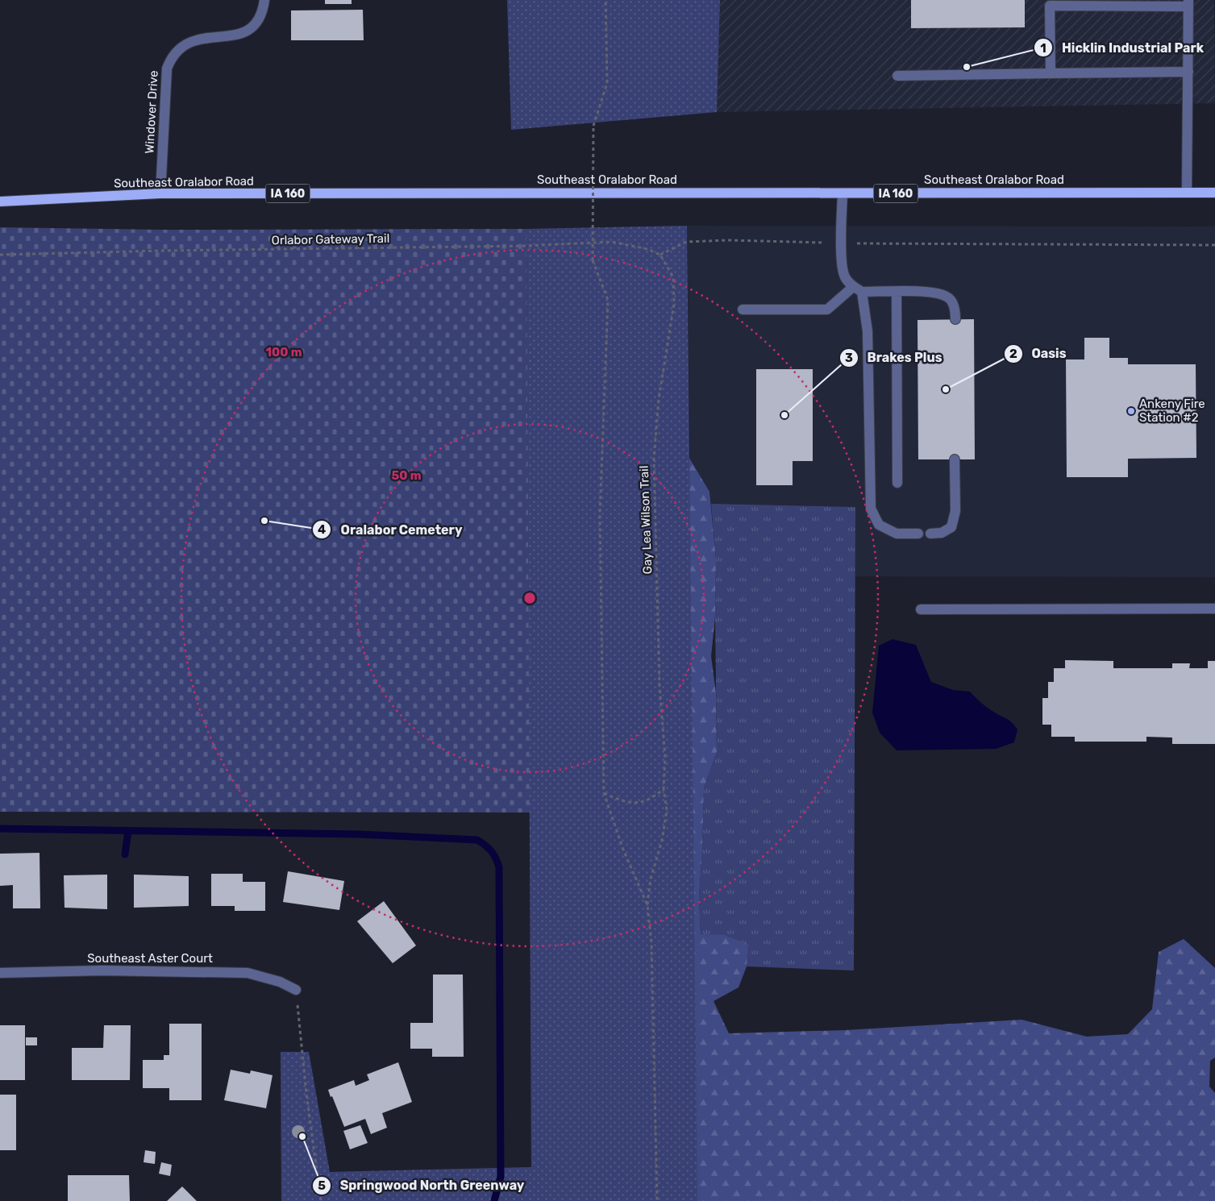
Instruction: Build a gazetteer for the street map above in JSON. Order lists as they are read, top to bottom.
{
  "streets": {
    "main road": ["Southeast Oralabor Road", "IA 160"],
    "street": ["Windover Drive", "Southeast Aster Court"],
    "path": ["Orlabor Gateway Trail", "Gay Lea Wilson Trail"]
  },
  "crossings": [
    ["Windover Drive", "Southeast Oralabor Road"],
    ["Orlabor Gateway Trail", "Gay Lea Wilson Trail"]
  ],
  "places": [
    "Hicklin Industrial Park",
    "Oasis",
    "Ankeny Fire Station #2",
    "Brakes Plus",
    "Oralabor Cemetery",
    "Springwood North Greenway"
  ],
  "rings": ["100 m", "50 m"]
}
